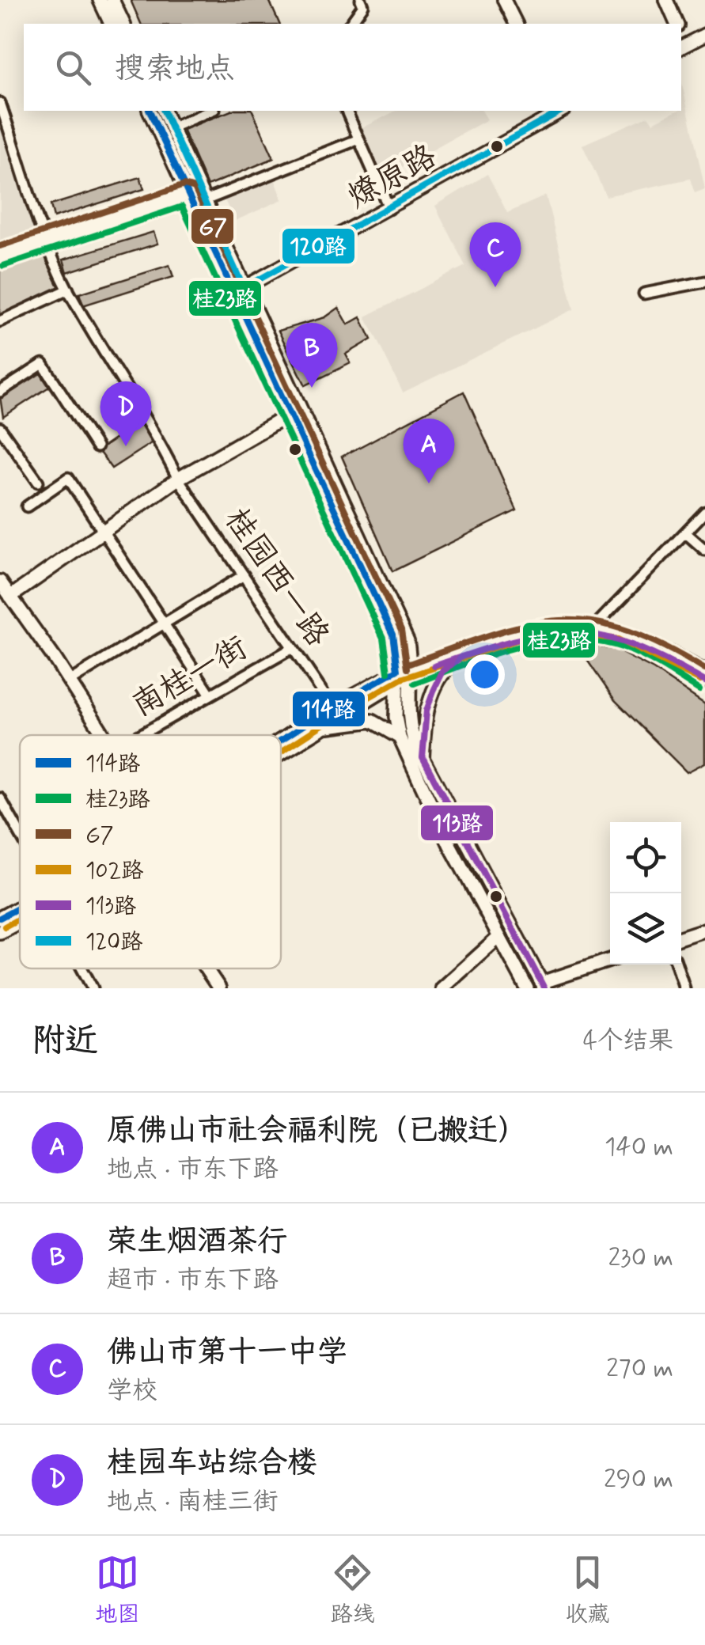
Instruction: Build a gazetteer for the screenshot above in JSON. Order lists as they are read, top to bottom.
{
  "streets": {
    "main road": ["燎原路"],
    "street": ["桂园西一路", "南桂一街"]
  },
  "crossings": [
    ["桂园西一路", "南桂一街"]
  ],
  "lines": [
    "transit line 114路",
    "transit line 120路",
    "transit line G7",
    "transit line 桂23路",
    "transit line 102路",
    "transit line 113路"
  ],
  "legend": [
    "114路",
    "桂23路",
    "G7",
    "102路",
    "113路",
    "120路"
  ],
  "page": {
    "search": "搜索地点",
    "pins": [
      "C",
      "B",
      "D",
      "A"
    ],
    "heading": ["附近", "4个结果"],
    "list": [
      {
        "mark": "A",
        "name": "原佛山市社会福利院（已搬迁）",
        "note": "地点 · 市东下路",
        "value": "140 m"
      },
      {
        "mark": "B",
        "name": "荣生烟酒茶行",
        "note": "超市 · 市东下路",
        "value": "230 m"
      },
      {
        "mark": "C",
        "name": "佛山市第十一中学",
        "note": "学校",
        "value": "270 m"
      },
      {
        "mark": "D",
        "name": "桂园车站综合楼",
        "note": "地点 · 南桂三街",
        "value": "290 m"
      }
    ],
    "nav": ["地图", "路线", "收藏"]
  }
}
